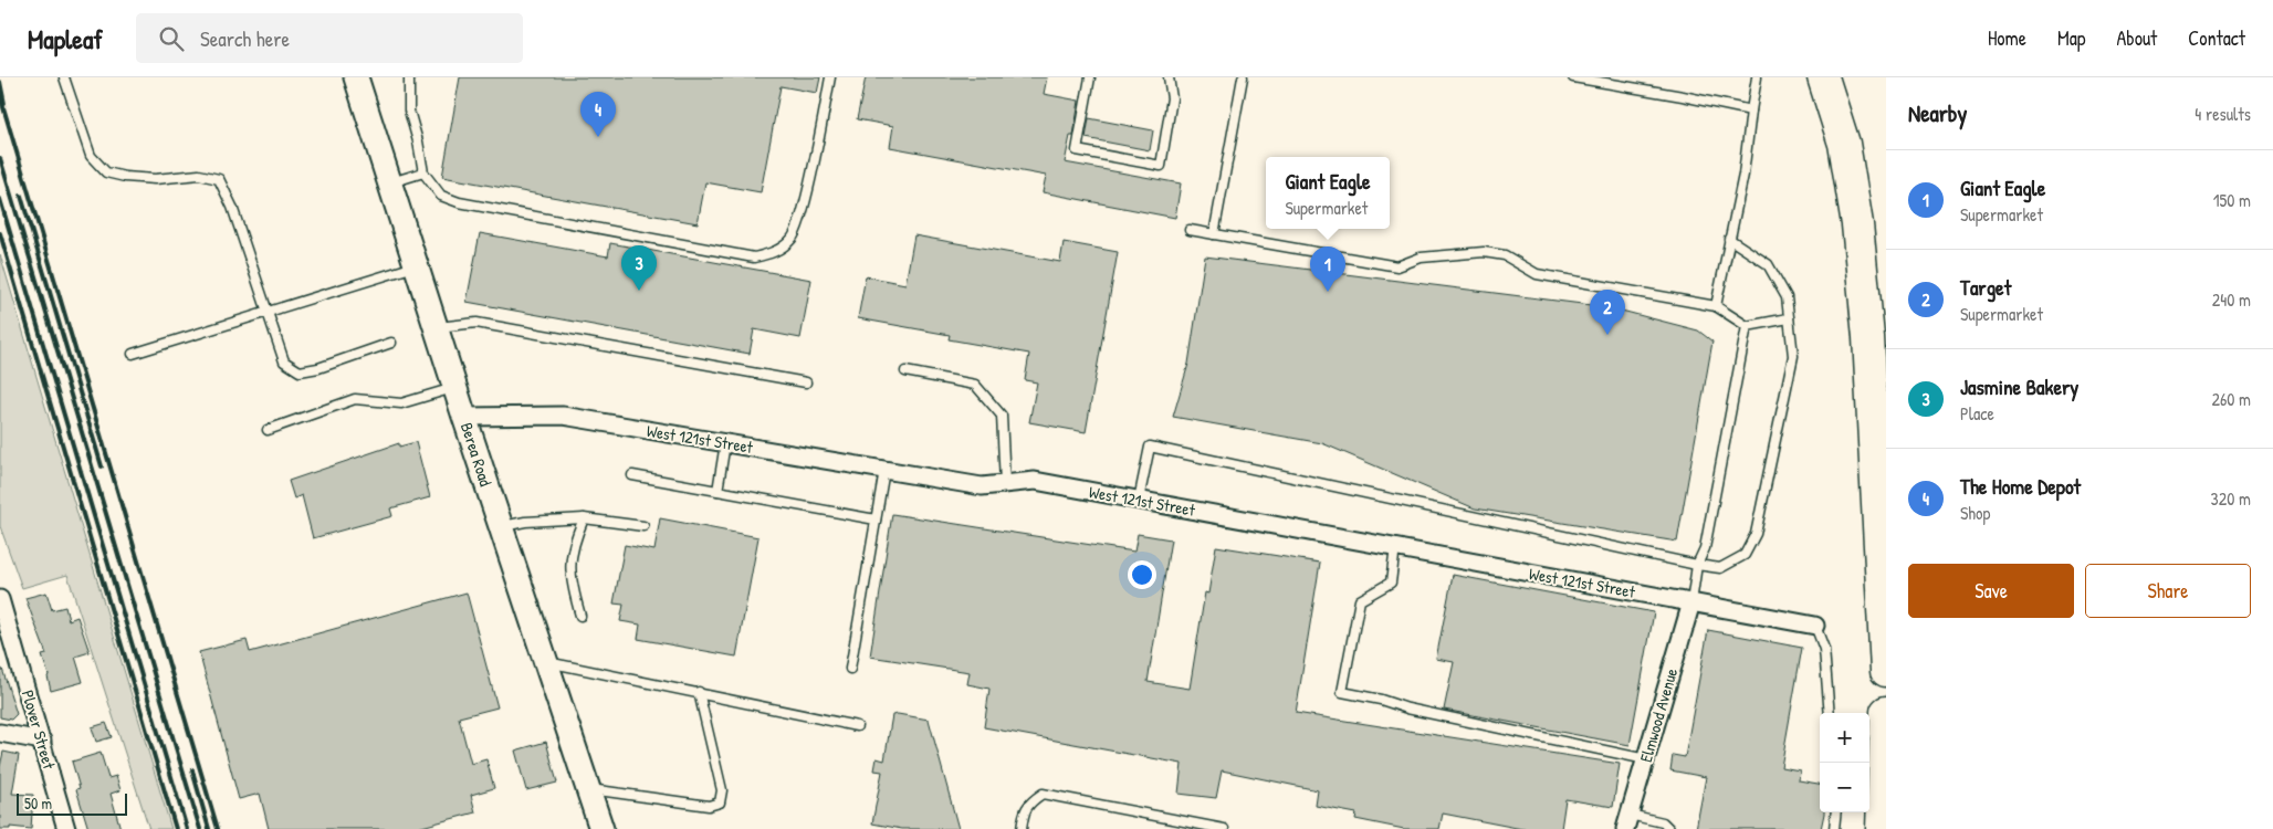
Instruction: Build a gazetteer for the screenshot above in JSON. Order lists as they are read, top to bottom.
{
  "streets": {
    "main road": ["Berea Road"],
    "street": ["West 121st Street", "Elmwood Avenue", "Plover Street"]
  },
  "crossings": [
    ["West 121st Street", "Berea Road"],
    ["West 121st Street", "Elmwood Avenue"]
  ],
  "scale_bar": "50 m",
  "page": {
    "header": "Mapleaf",
    "search": "Search here",
    "nav": [
      "Home",
      "Map",
      "About",
      "Contact"
    ],
    "heading": ["Nearby", "4 results"],
    "pins": [
      "4",
      "3",
      "1",
      "2"
    ],
    "list": [
      {
        "mark": "1",
        "name": "Giant Eagle",
        "note": "Supermarket",
        "value": "150 m"
      },
      {
        "mark": "2",
        "name": "Target",
        "note": "Supermarket",
        "value": "240 m"
      },
      {
        "mark": "3",
        "name": "Jasmine Bakery",
        "note": "Place",
        "value": "260 m"
      },
      {
        "mark": "4",
        "name": "The Home Depot",
        "note": "Shop",
        "value": "320 m"
      }
    ],
    "popup": ["Giant Eagle", "Supermarket"],
    "buttons": ["Save", "Share"],
    "map_buttons": ["+", "−"],
    "scale": "50 m"
  }
}
